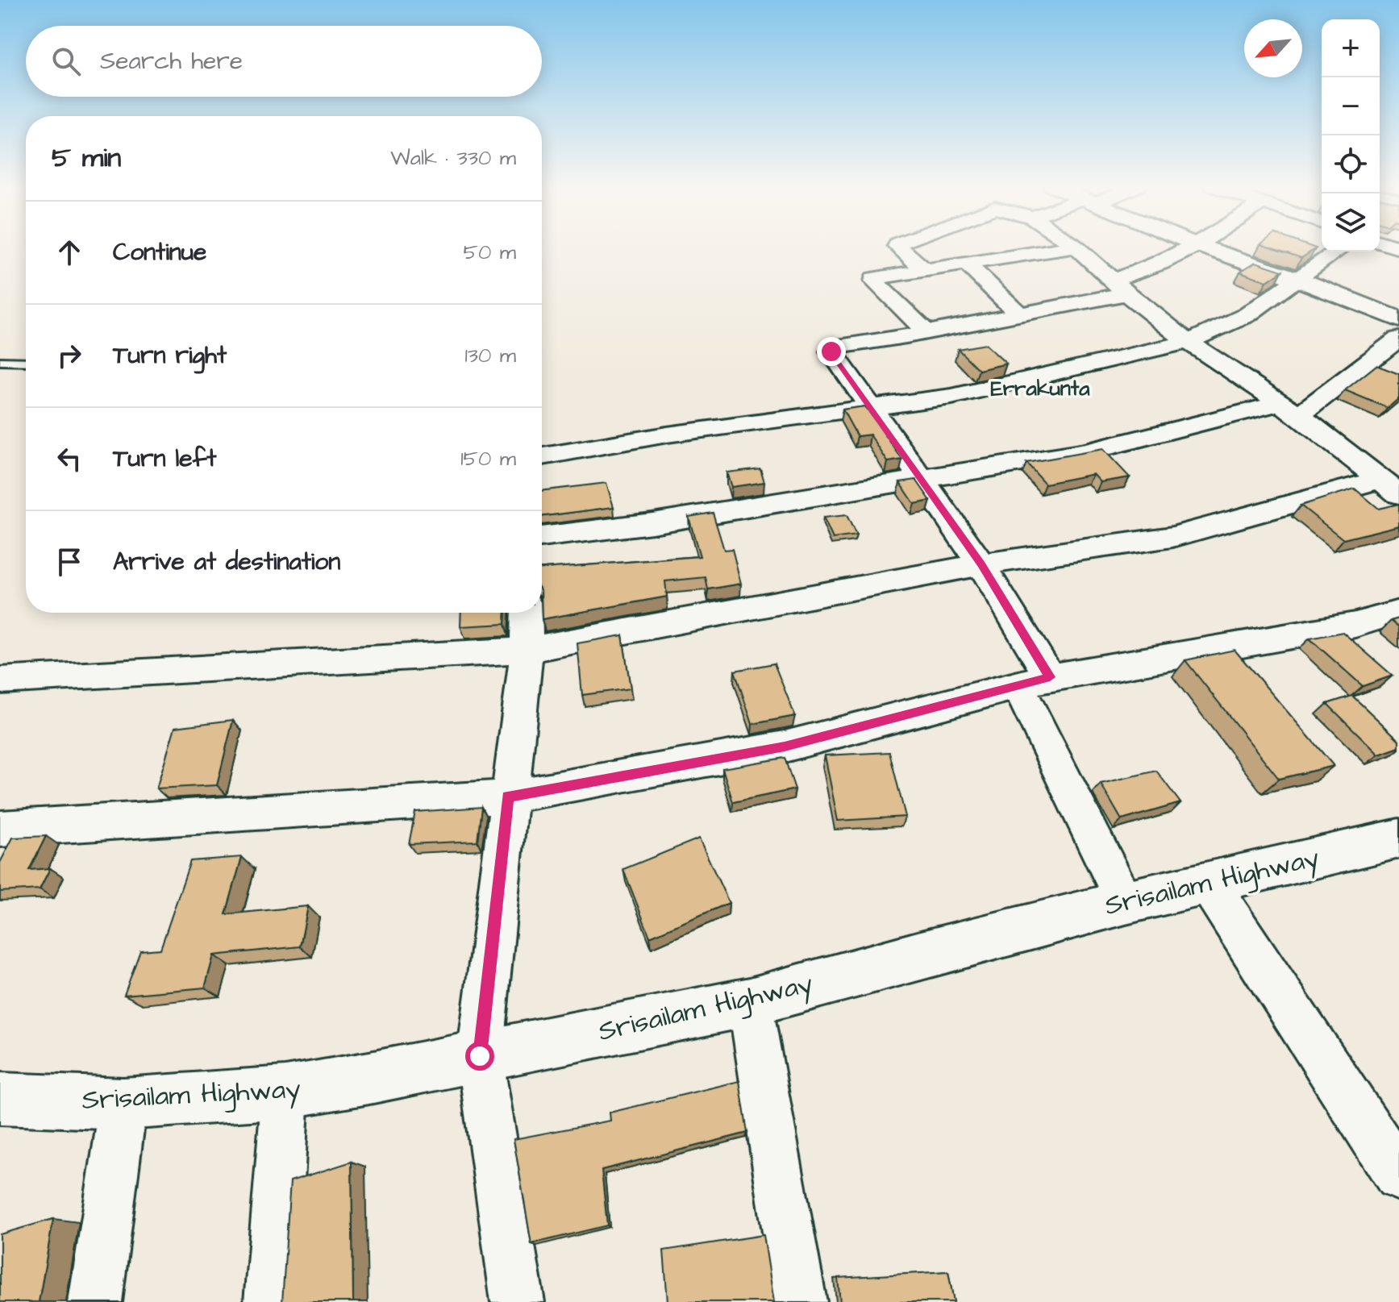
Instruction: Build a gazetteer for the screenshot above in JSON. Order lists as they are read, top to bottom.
{
  "streets": {
    "main road": ["Srisailam Highway"]
  },
  "districts": ["Errakunta"],
  "north": "bottom left",
  "page": {
    "map_buttons": ["+", "−"],
    "search": "Search here",
    "heading": ["5 min", "Walk · 330 m"],
    "list": [
      ["Continue", "50 m"],
      ["Turn right", "130 m"],
      ["Turn left", "150 m"],
      "Arrive at destination"
    ]
  }
}
